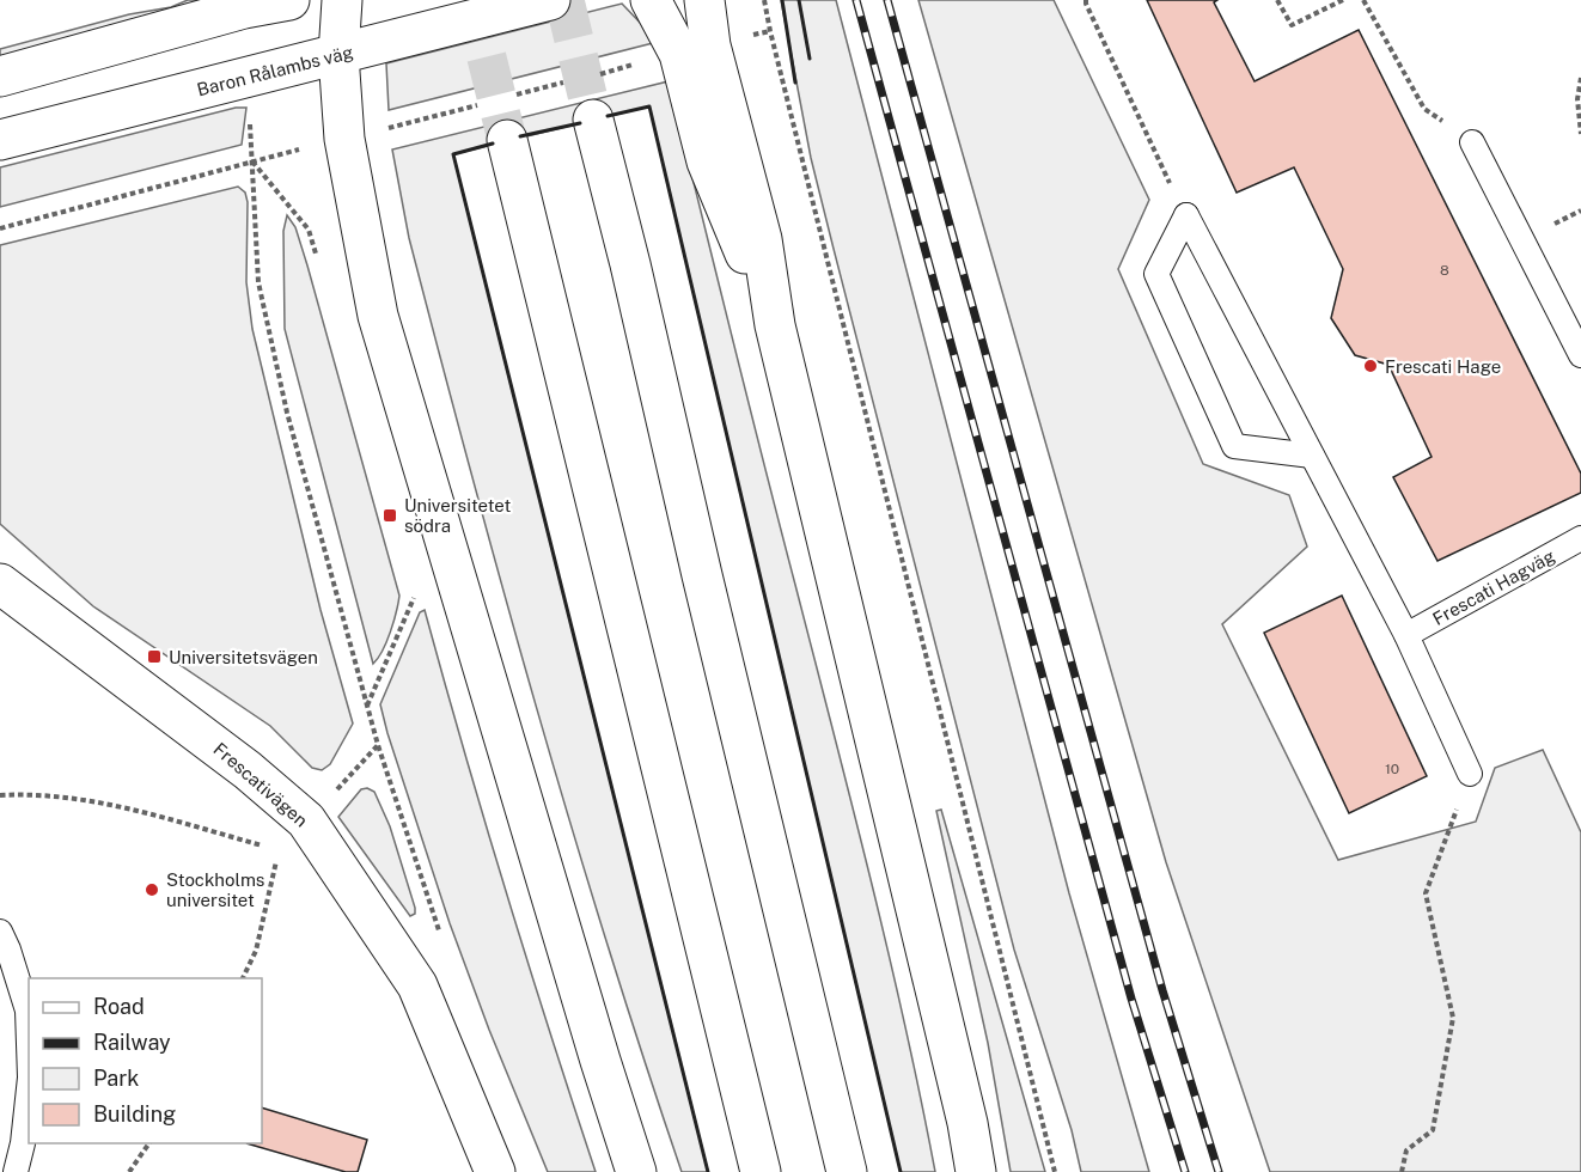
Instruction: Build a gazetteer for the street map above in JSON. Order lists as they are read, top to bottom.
{
  "streets": {
    "main road": ["Baron Rålambs väg", "Frescativägen"],
    "lane": ["Frescati Hagväg"]
  },
  "places": {
    "other": ["Frescati Hage", "Stockholms universitet"],
    "transit": ["Universitetet södra", "Universitetsvägen"]
  },
  "house_numbers": ["8", "10"],
  "legend": [
    "Road",
    "Railway",
    "Park",
    "Building"
  ]
}
